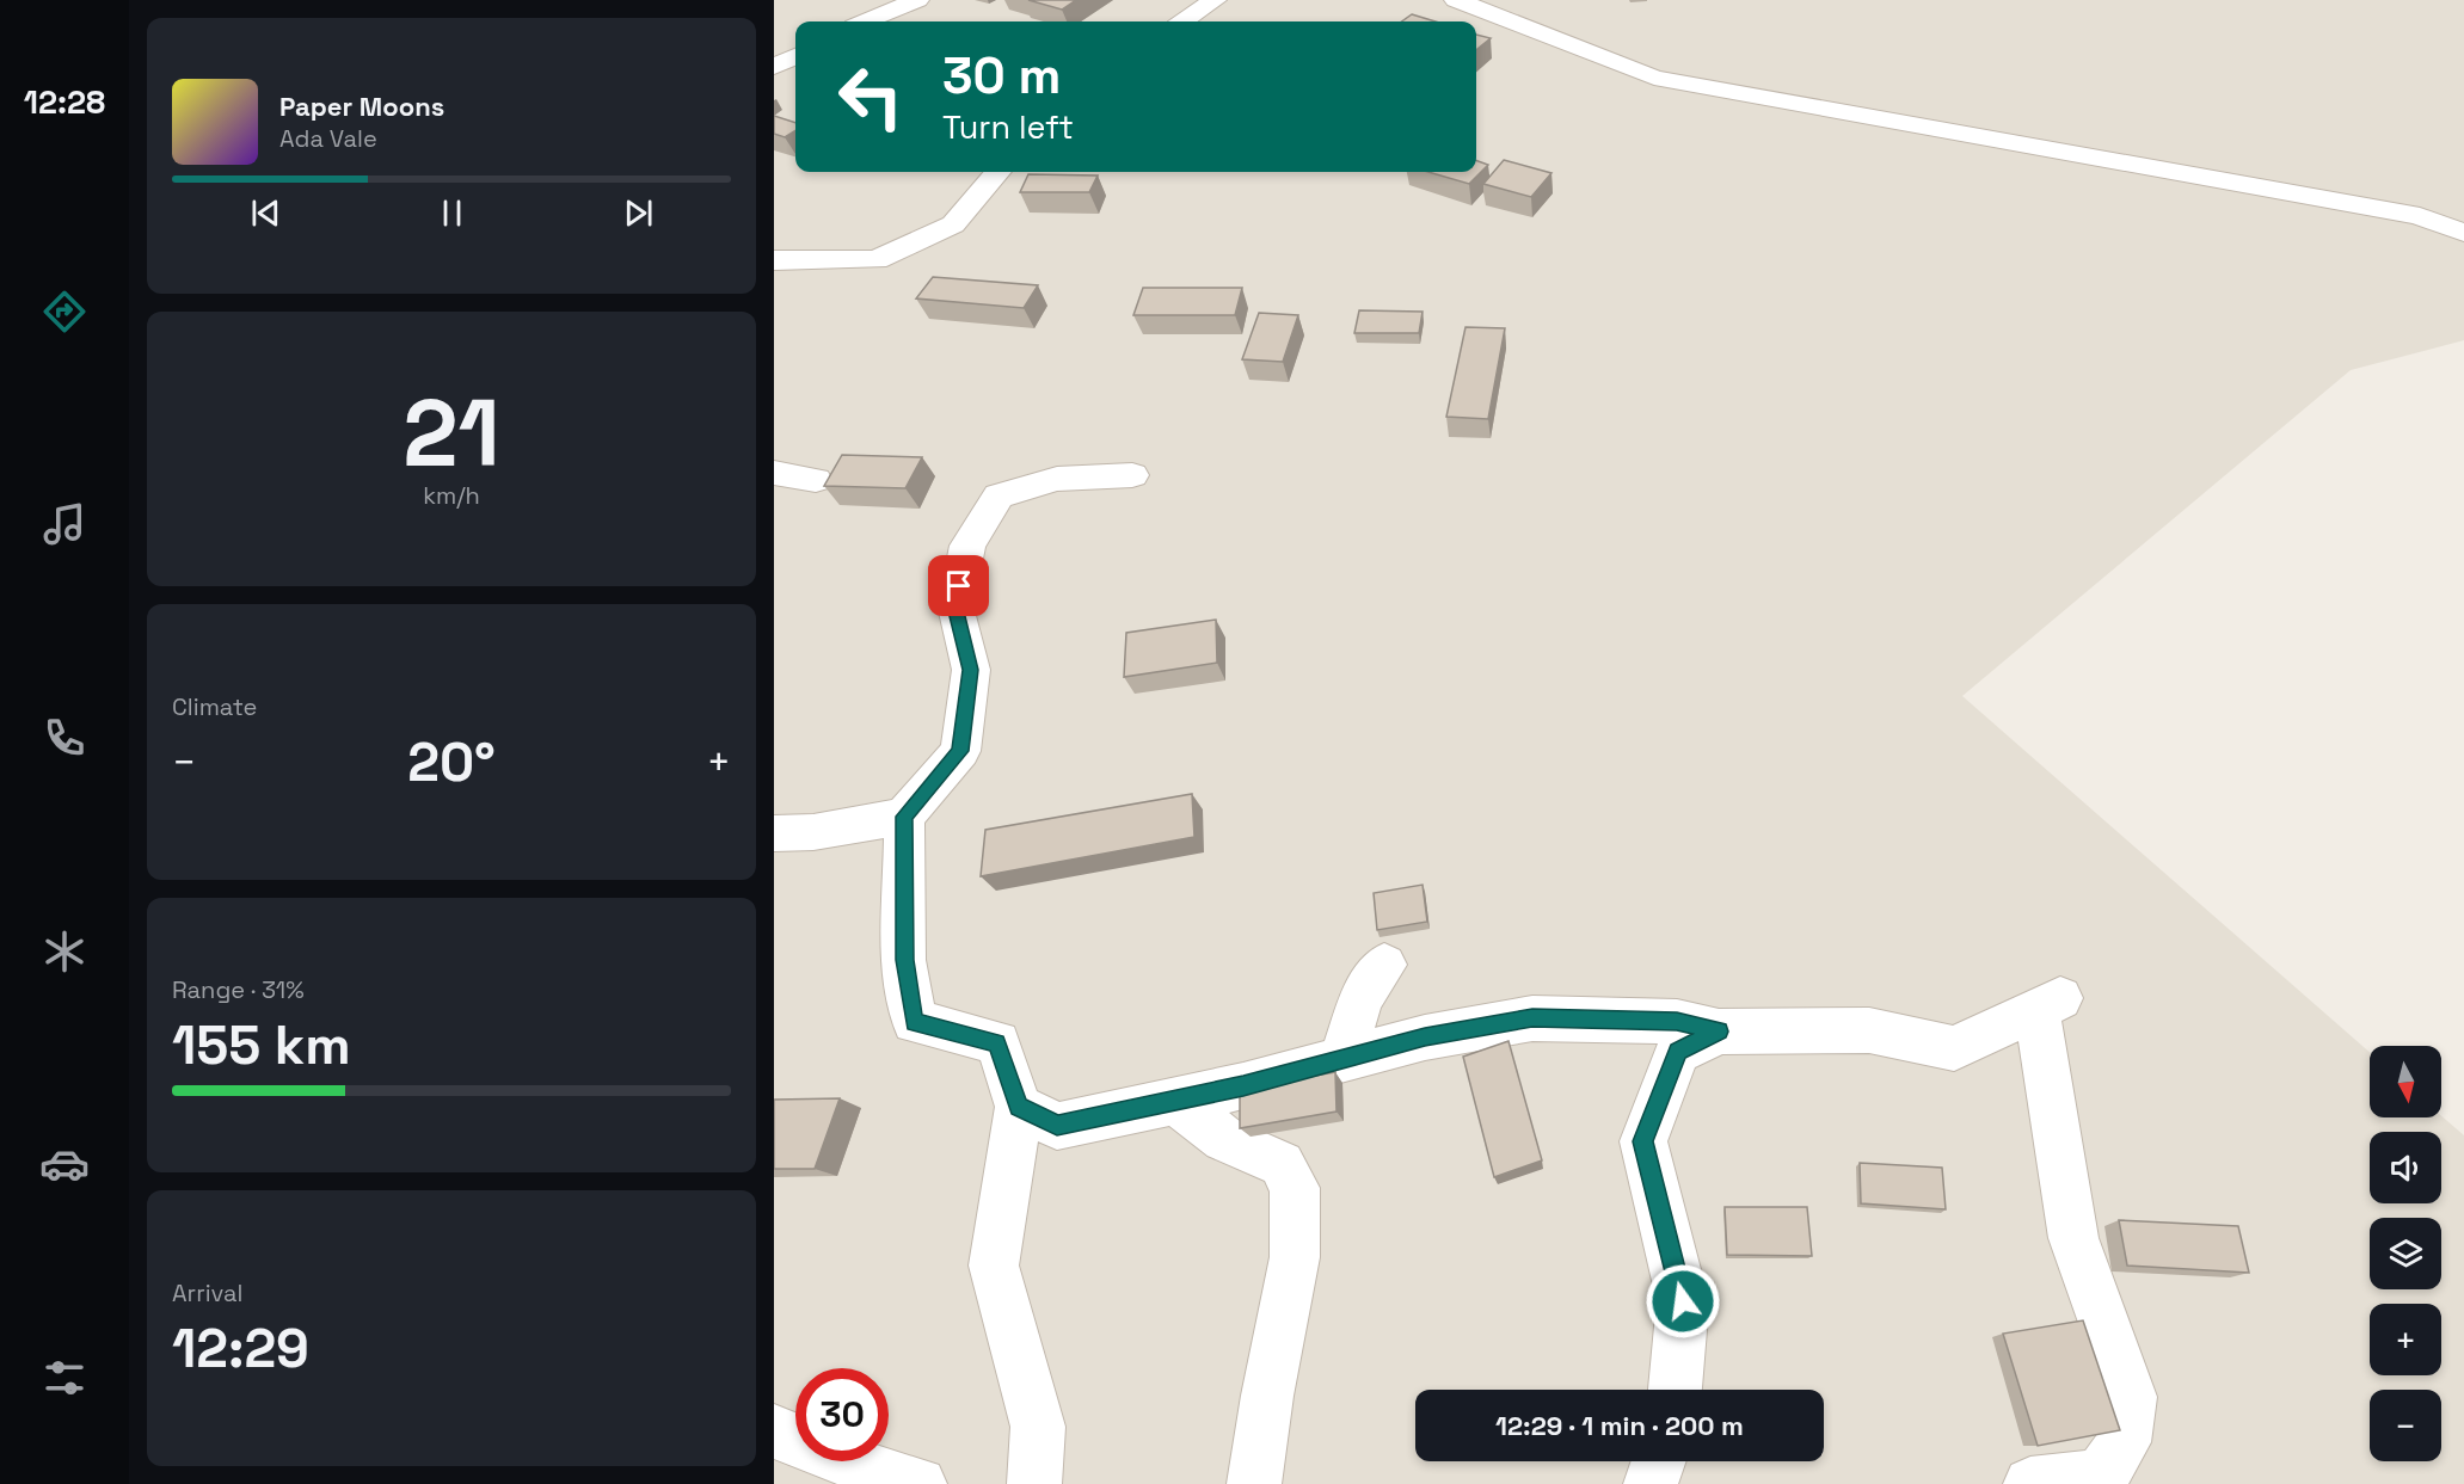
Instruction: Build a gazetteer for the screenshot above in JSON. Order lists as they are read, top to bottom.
{
  "north": "bottom",
  "page": {
    "tabs": "12:28",
    "turn": ["30 m", "Turn left"],
    "song": ["Paper Moons", "Ada Vale"],
    "tile": [
      ["21", "km/h"],
      "Climate",
      ["Range · 31%", "155 km"],
      ["Arrival", "12:29"]
    ],
    "heat": ["−", "20°", "+"],
    "map_buttons": ["+", "−"],
    "limit": "30",
    "trip": "12:29 · 1 min · 200 m"
  }
}
